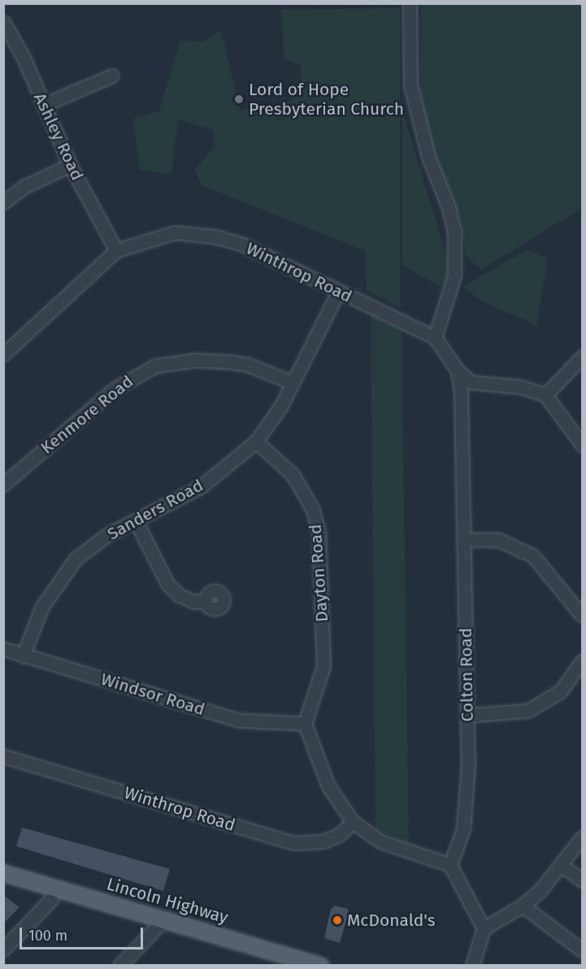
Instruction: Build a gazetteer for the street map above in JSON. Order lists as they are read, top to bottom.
{
  "streets": {
    "main road": ["Lincoln Highway"],
    "street": [
      "Ashley Road",
      "Winthrop Road",
      "Kenmore Road",
      "Sanders Road",
      "Dayton Road",
      "Colton Road",
      "Windsor Road"
    ]
  },
  "crossings": [
    ["Ashley Road", "Winthrop Road"],
    ["Winthrop Road", "Sanders Road"],
    ["Kenmore Road", "Sanders Road"],
    ["Sanders Road", "Dayton Road"],
    ["Sanders Road", "Windsor Road"],
    ["Dayton Road", "Windsor Road"]
  ],
  "places": ["Lord of Hope Presbyterian Church", "McDonald's"],
  "scale_bar": "100 m"
}
